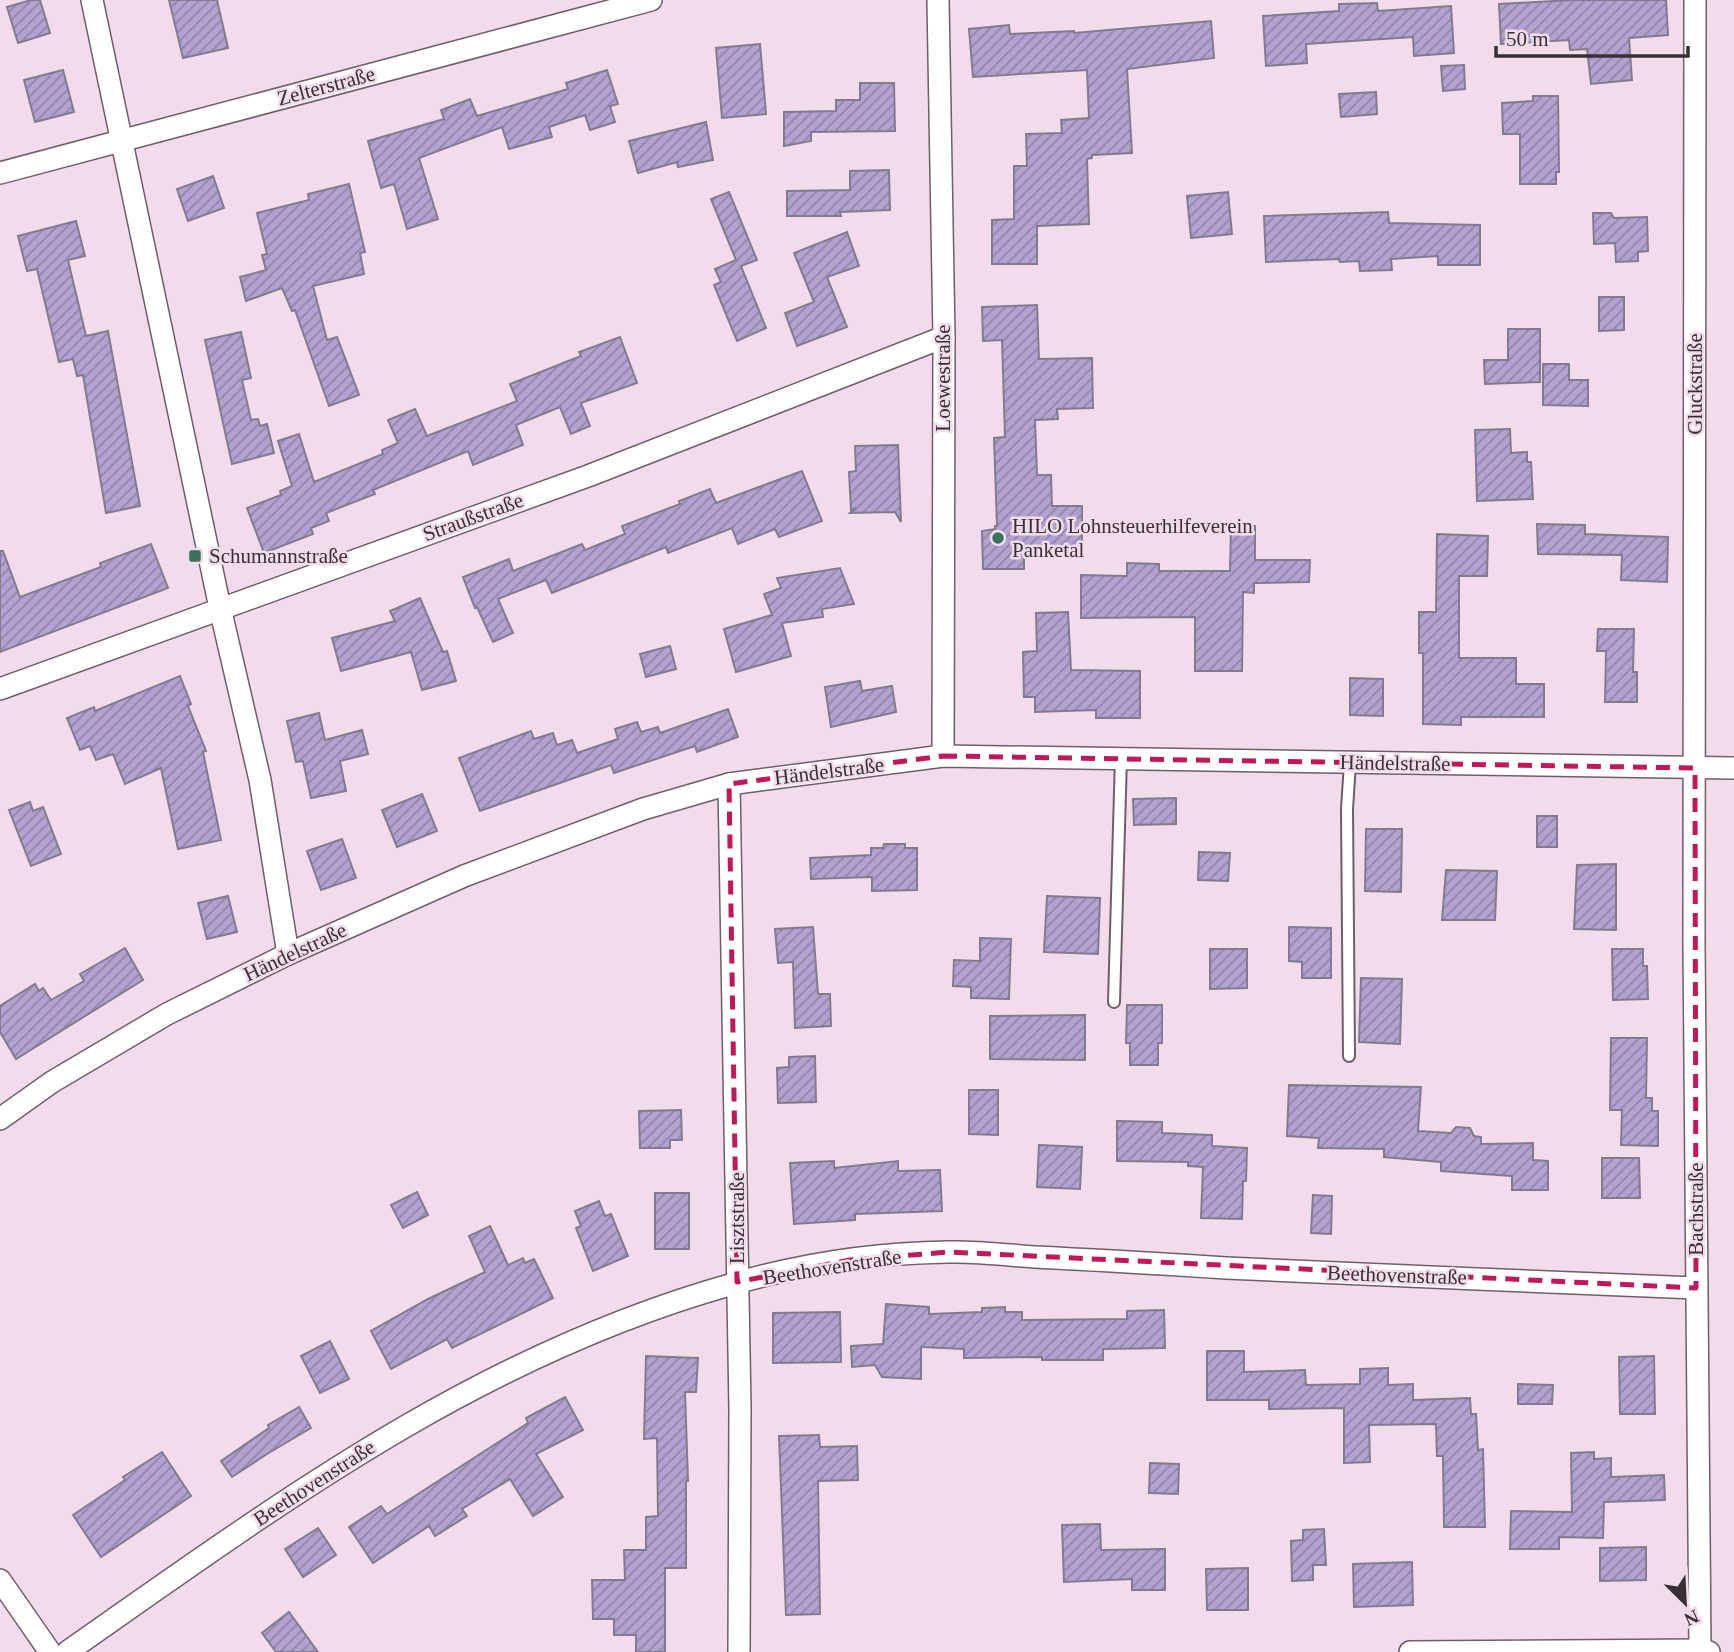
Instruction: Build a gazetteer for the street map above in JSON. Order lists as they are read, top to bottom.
{
  "streets": {
    "street": [
      "Zelterstraße",
      "Loewestraße",
      "Gluckstraße",
      "Straußstraße",
      "Händelstraße",
      "Bachstraße",
      "Lisztstraße",
      "Beethovenstraße"
    ]
  },
  "crossings": [
    ["Loewestraße", "Straußstraße"],
    ["Loewestraße", "Händelstraße"],
    ["Gluckstraße", "Händelstraße"],
    ["Gluckstraße", "Bachstraße"],
    ["Händelstraße", "Bachstraße"],
    ["Händelstraße", "Lisztstraße"],
    ["Bachstraße", "Beethovenstraße"],
    ["Lisztstraße", "Beethovenstraße"]
  ],
  "places": {
    "other": ["HILO Lohnsteuerhilfeverein Panketal"],
    "transit": ["Schumannstraße"]
  },
  "scale_bar": "50 m",
  "north": "bottom right"
}
